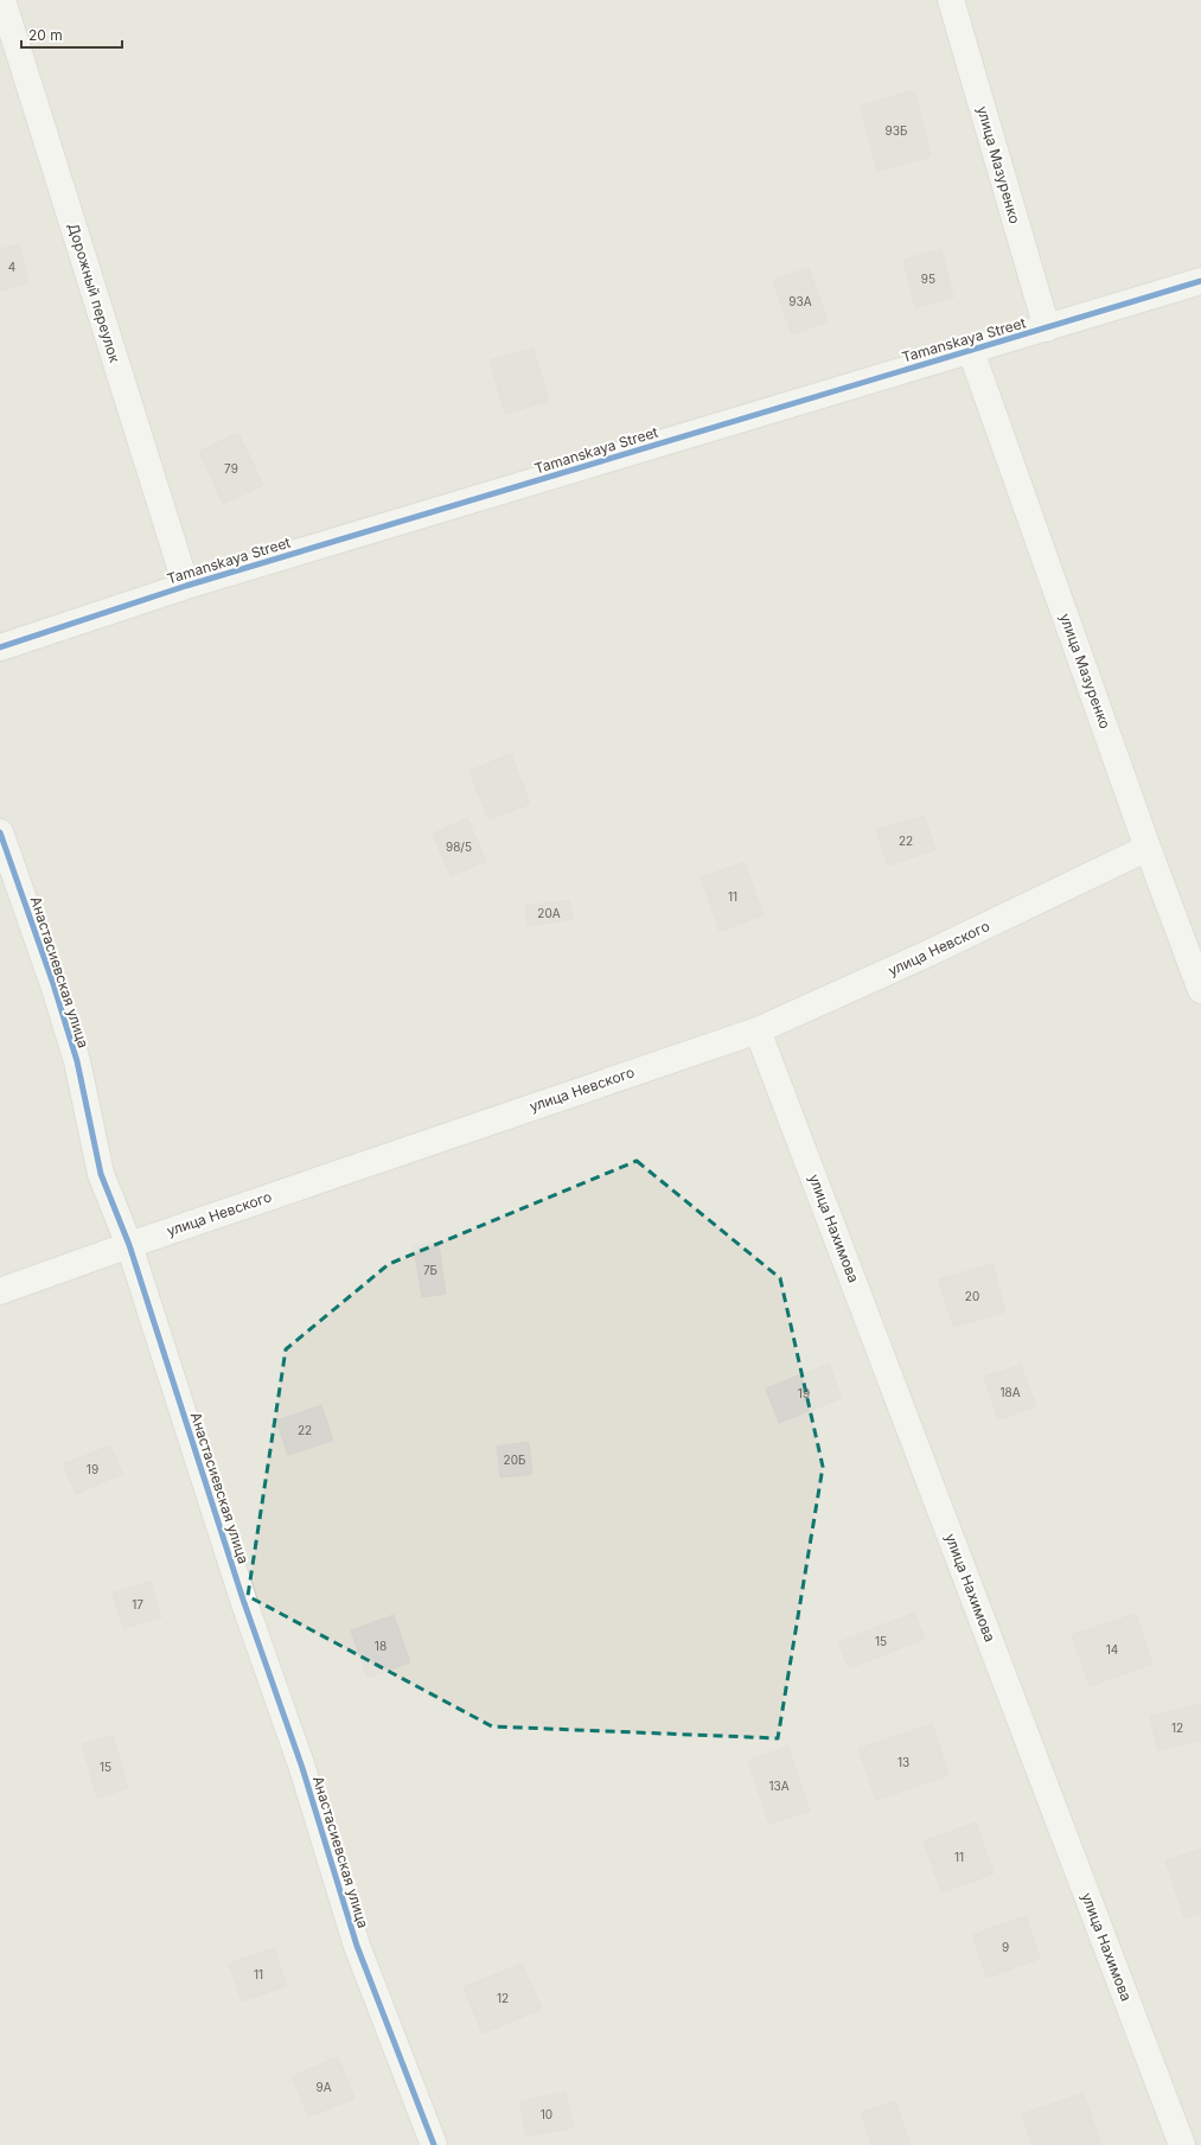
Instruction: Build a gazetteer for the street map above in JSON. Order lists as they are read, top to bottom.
{
  "streets": {
    "street": [
      "улица Мазуренко",
      "Дорожный переулок",
      "Tamanskaya Street",
      "улица Невского",
      "Анастасиевская улица",
      "улица Нахимова"
    ]
  },
  "crossings": [
    ["улица Мазуренко", "Tamanskaya Street"],
    ["улица Мазуренко", "улица Невского"],
    ["Дорожный переулок", "Tamanskaya Street"],
    ["улица Невского", "Анастасиевская улица"],
    ["улица Невского", "улица Нахимова"]
  ],
  "house_numbers": [
    "93Б",
    "4",
    "95",
    "93А",
    "79",
    "22",
    "98/5",
    "11",
    "20А",
    "7Б",
    "20",
    "18А",
    "19",
    "22",
    "20Б",
    "19",
    "17",
    "15",
    "18",
    "14",
    "12",
    "13",
    "15",
    "13А",
    "11",
    "9",
    "11",
    "12",
    "9А",
    "10"
  ],
  "scale_bar": "20 m"
}
